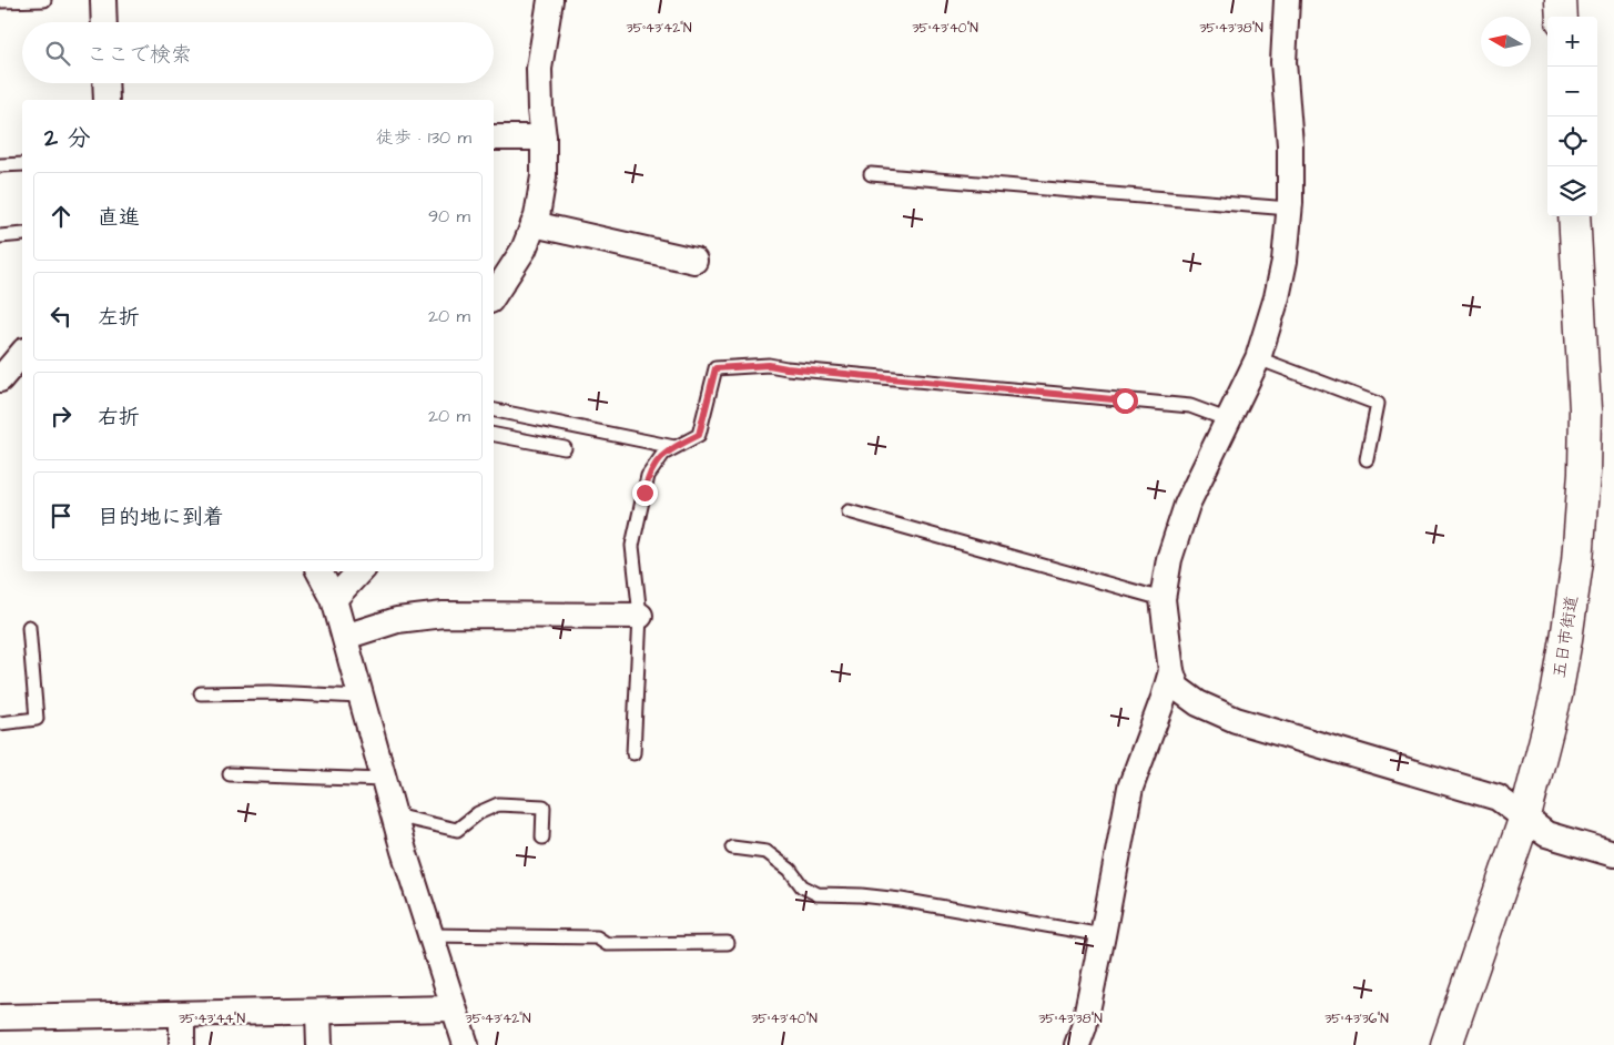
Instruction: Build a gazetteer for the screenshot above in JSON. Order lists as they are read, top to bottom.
{
  "streets": {
    "main road": ["五日市街道"]
  },
  "north": "left",
  "page": {
    "map_buttons": ["+", "−"],
    "search": "ここで検索",
    "heading": ["2 分", "徒歩 · 130 m"],
    "list": [
      ["直進", "90 m"],
      ["左折", "20 m"],
      ["右折", "20 m"],
      "目的地に到着"
    ]
  },
  "coordinates": [
    "35°43'42\"N",
    "35°43'40\"N",
    "35°43'38\"N",
    "35°43'44\"N",
    "35°43'36\"N"
  ]
}
